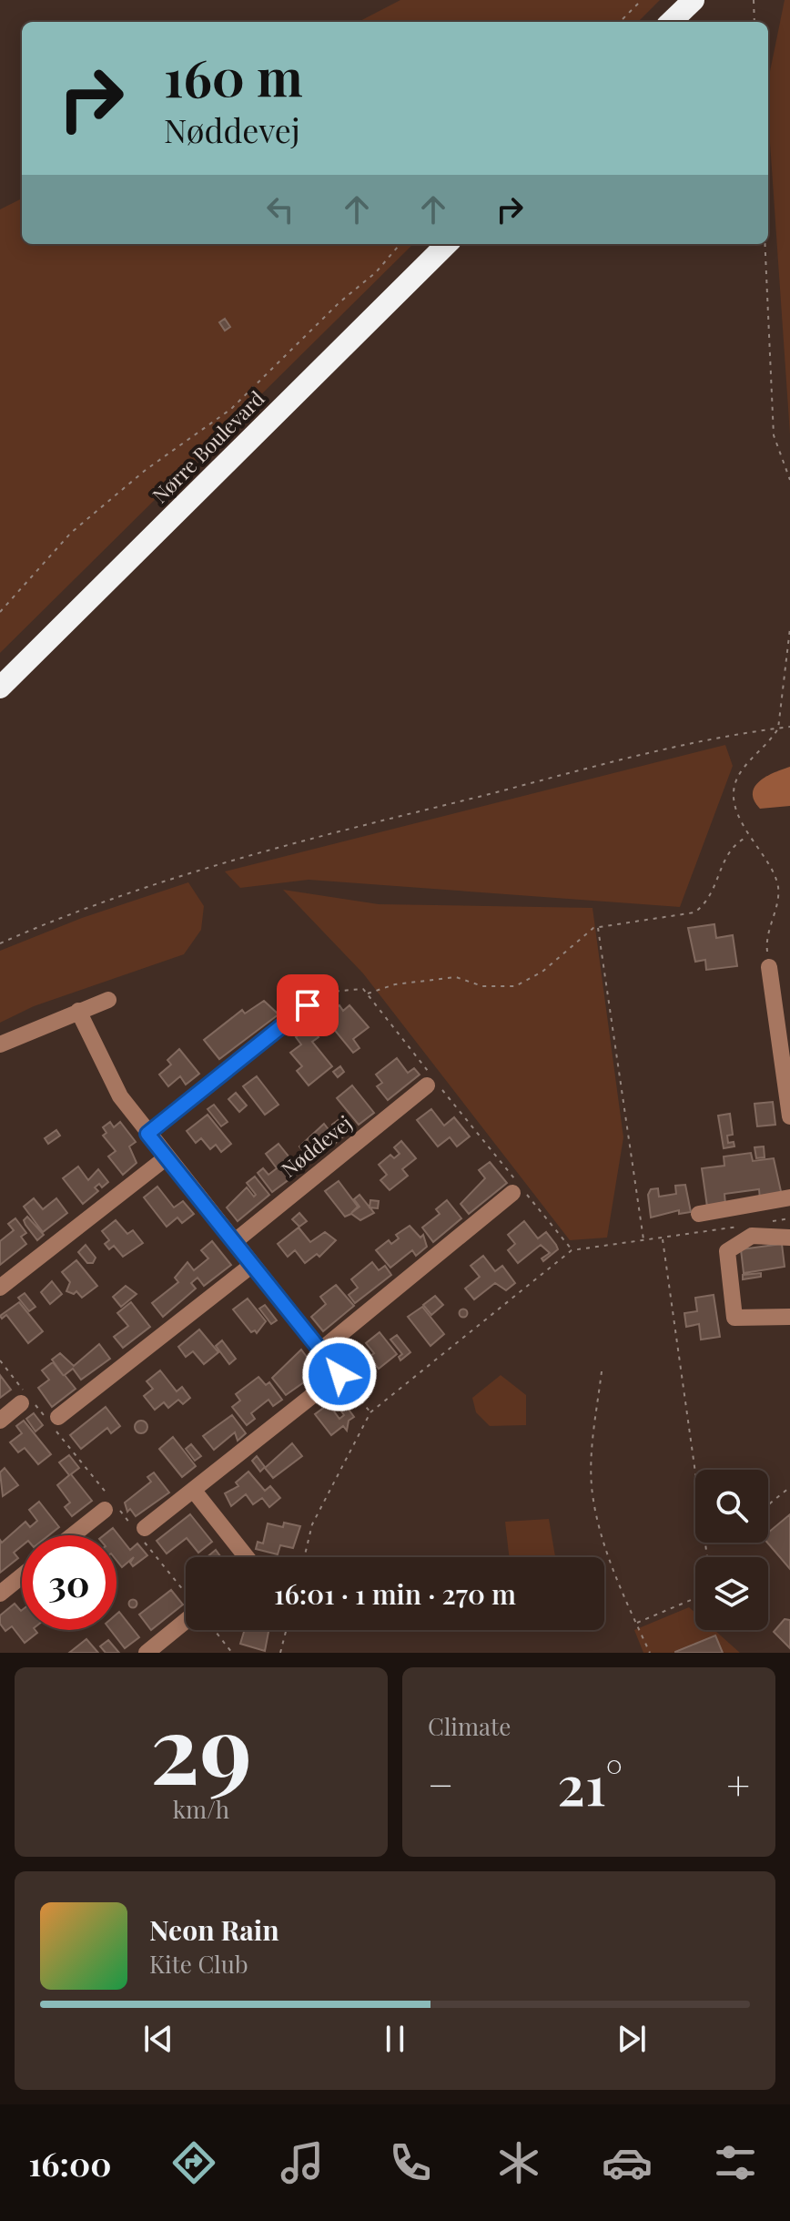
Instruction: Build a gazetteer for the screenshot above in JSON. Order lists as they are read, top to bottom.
{
  "streets": {
    "highway": ["Nørre Boulevard"],
    "street": ["Nøddevej"]
  },
  "page": {
    "turn": ["160 m", "Nøddevej"],
    "limit": "30",
    "trip": "16:01 · 1 min · 270 m",
    "tile": [
      ["29", "km/h"],
      "Climate"
    ],
    "heat": ["−", "21°", "+"],
    "song": ["Neon Rain", "Kite Club"],
    "tabs": "16:00"
  }
}
